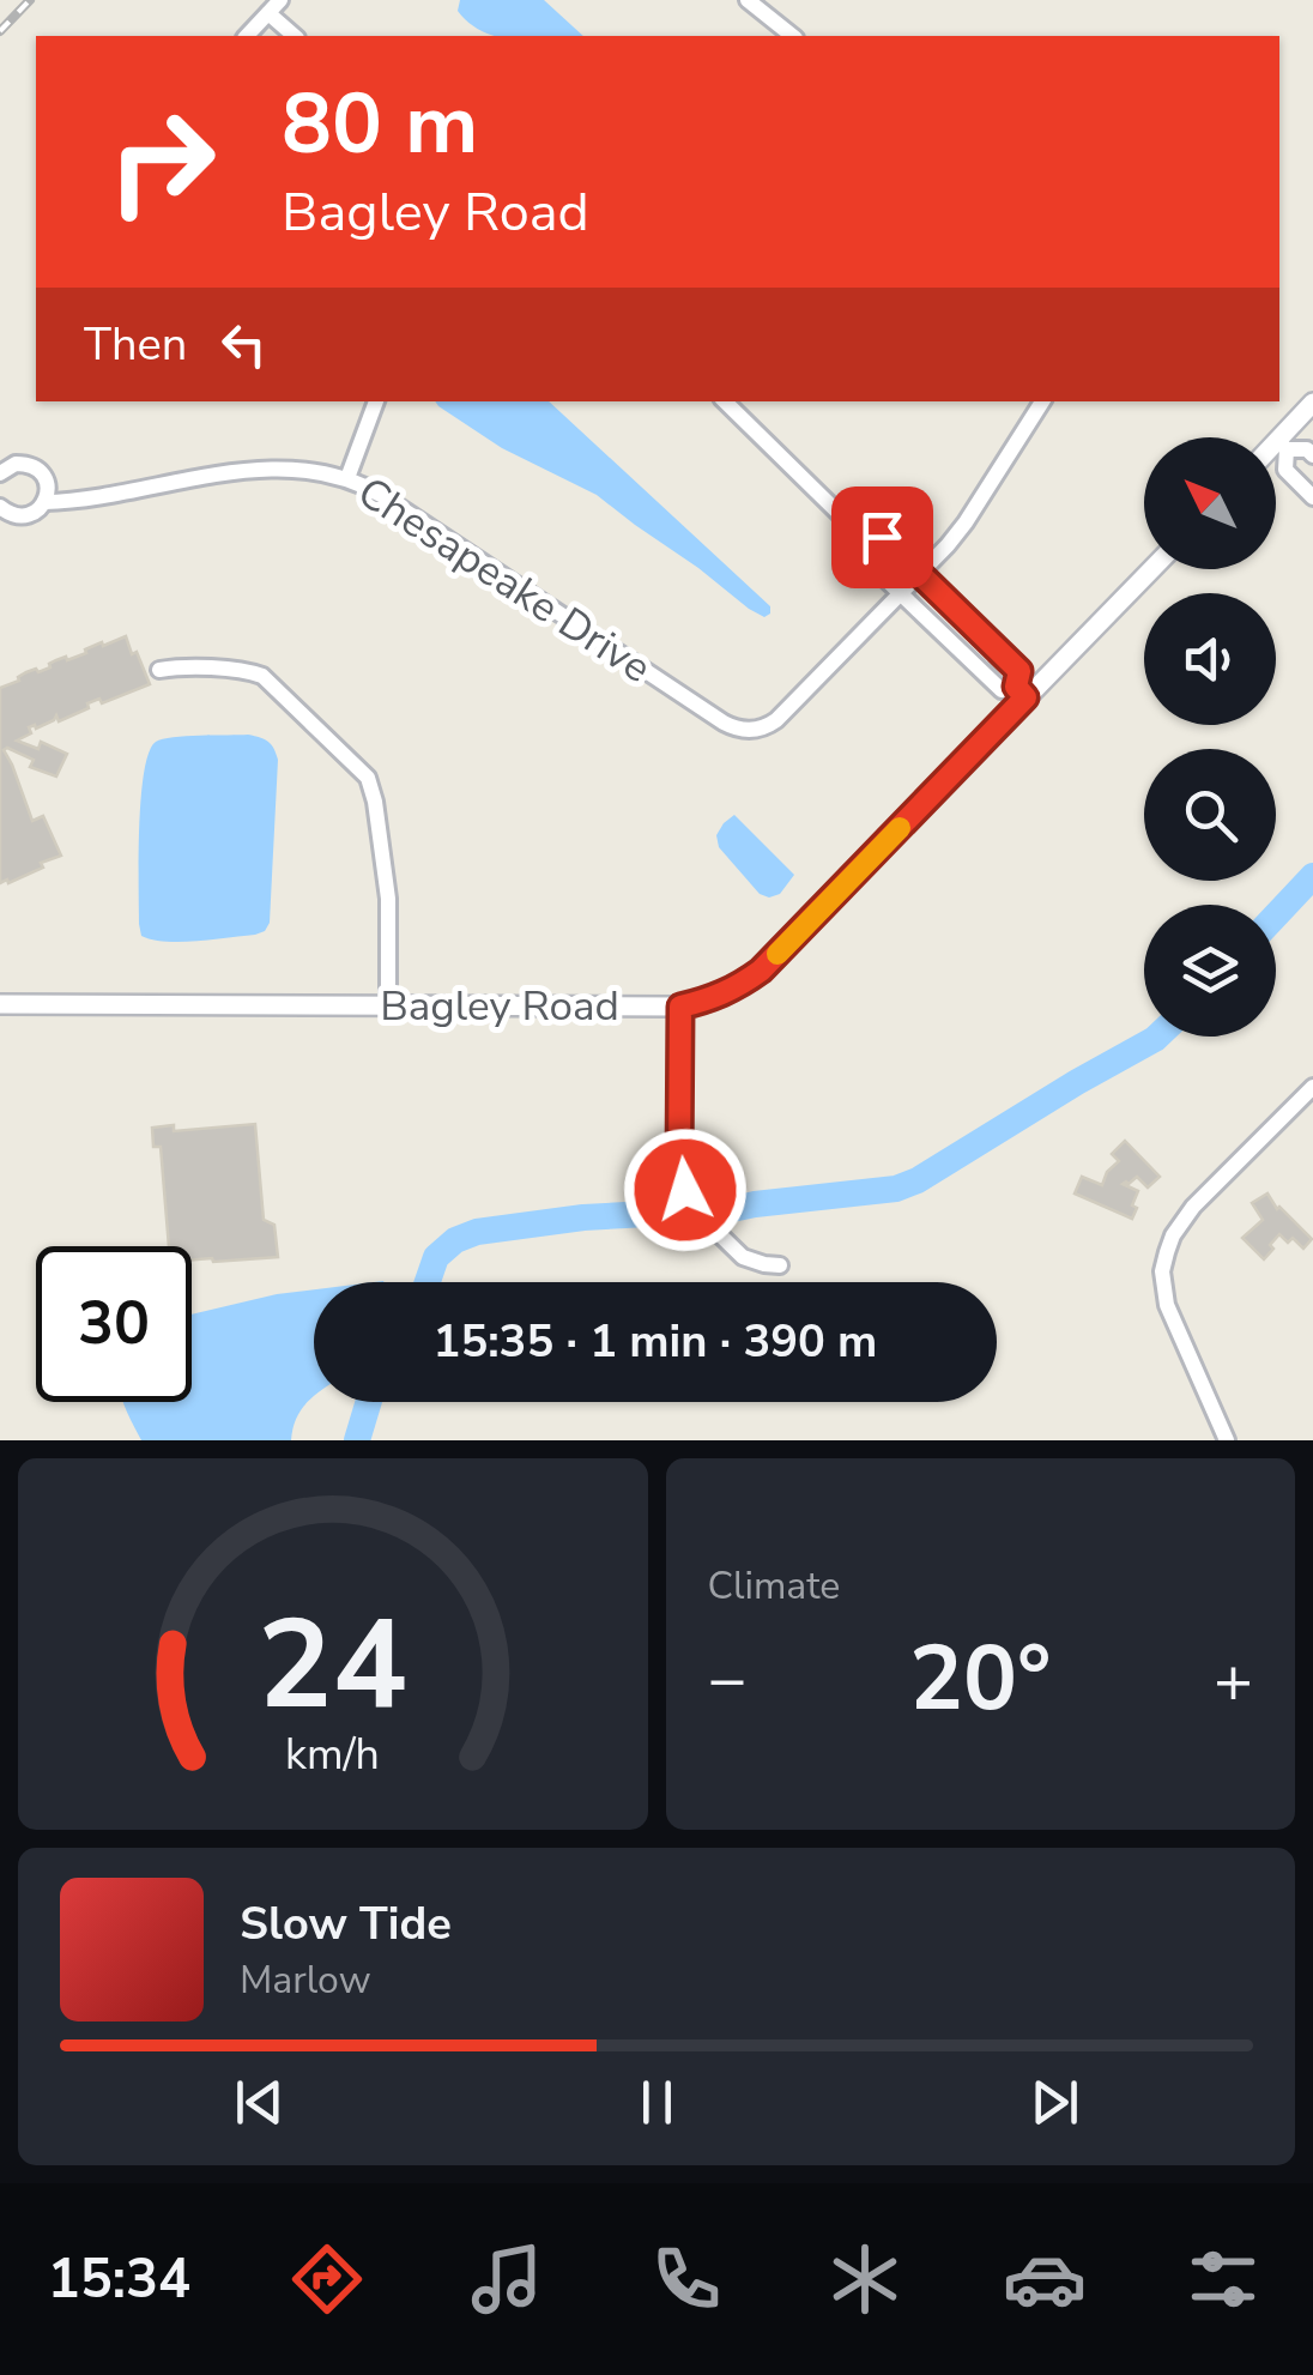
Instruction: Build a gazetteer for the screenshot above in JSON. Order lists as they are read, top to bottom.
{
  "streets": {
    "street": ["Chesapeake Drive", "Bagley Road"]
  },
  "north": "top left",
  "page": {
    "turn": ["80 m", "Bagley Road"],
    "then": "Then",
    "limit": "30",
    "trip": "15:35 · 1 min · 390 m",
    "tile": "Climate",
    "heat": ["−", "20°", "+"],
    "song": ["Slow Tide", "Marlow"],
    "tabs": "15:34",
    "gauge": ["24", "km/h"]
  }
}
